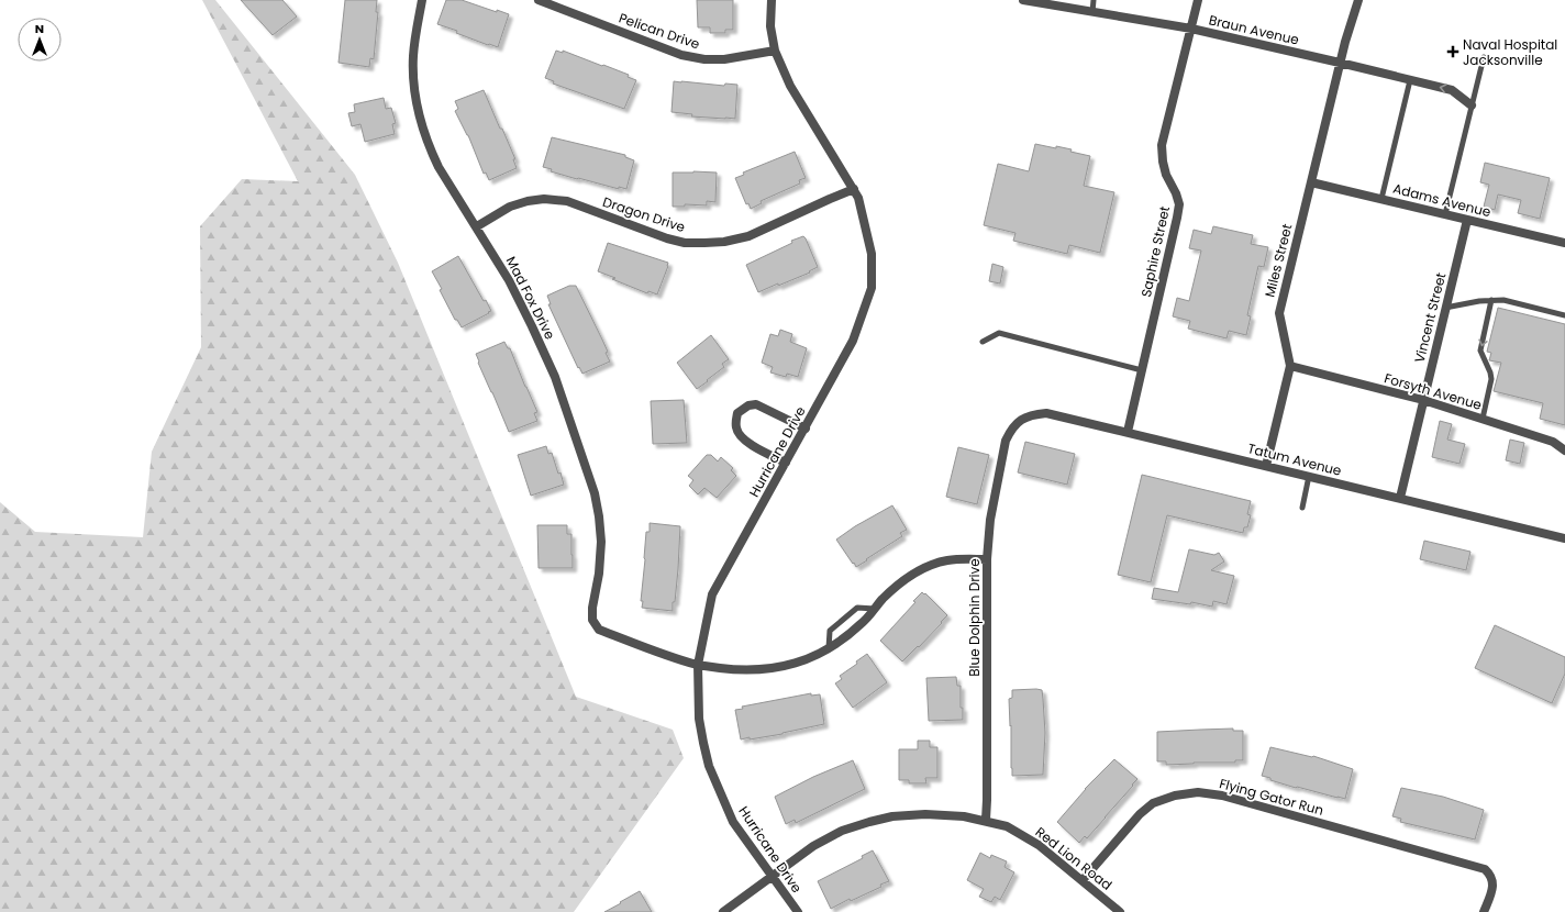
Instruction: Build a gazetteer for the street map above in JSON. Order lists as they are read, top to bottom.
{
  "streets": {
    "street": [
      "Braun Avenue",
      "Pelican Drive",
      "Adams Avenue",
      "Dragon Drive",
      "Saphire Street",
      "Miles Street",
      "Mad Fox Drive",
      "Vincent Street",
      "Forsyth Avenue",
      "Hurricane Drive",
      "Tatum Avenue",
      "Blue Dolphin Drive",
      "Flying Gator Run",
      "Red Lion Road"
    ]
  },
  "crossings": [
    ["Braun Avenue", "Saphire Street"],
    ["Braun Avenue", "Miles Street"],
    ["Pelican Drive", "Hurricane Drive"],
    ["Adams Avenue", "Miles Street"],
    ["Adams Avenue", "Vincent Street"],
    ["Dragon Drive", "Mad Fox Drive"],
    ["Dragon Drive", "Hurricane Drive"],
    ["Saphire Street", "Tatum Avenue"],
    ["Miles Street", "Forsyth Avenue"],
    ["Miles Street", "Tatum Avenue"],
    ["Mad Fox Drive", "Hurricane Drive"],
    ["Vincent Street", "Forsyth Avenue"],
    ["Vincent Street", "Tatum Avenue"],
    ["Hurricane Drive", "Red Lion Road"],
    ["Tatum Avenue", "Blue Dolphin Drive"],
    ["Blue Dolphin Drive", "Red Lion Road"],
    ["Flying Gator Run", "Red Lion Road"]
  ],
  "places": {
    "health": ["Naval Hospital Jacksonville"]
  },
  "north": "top"
}
